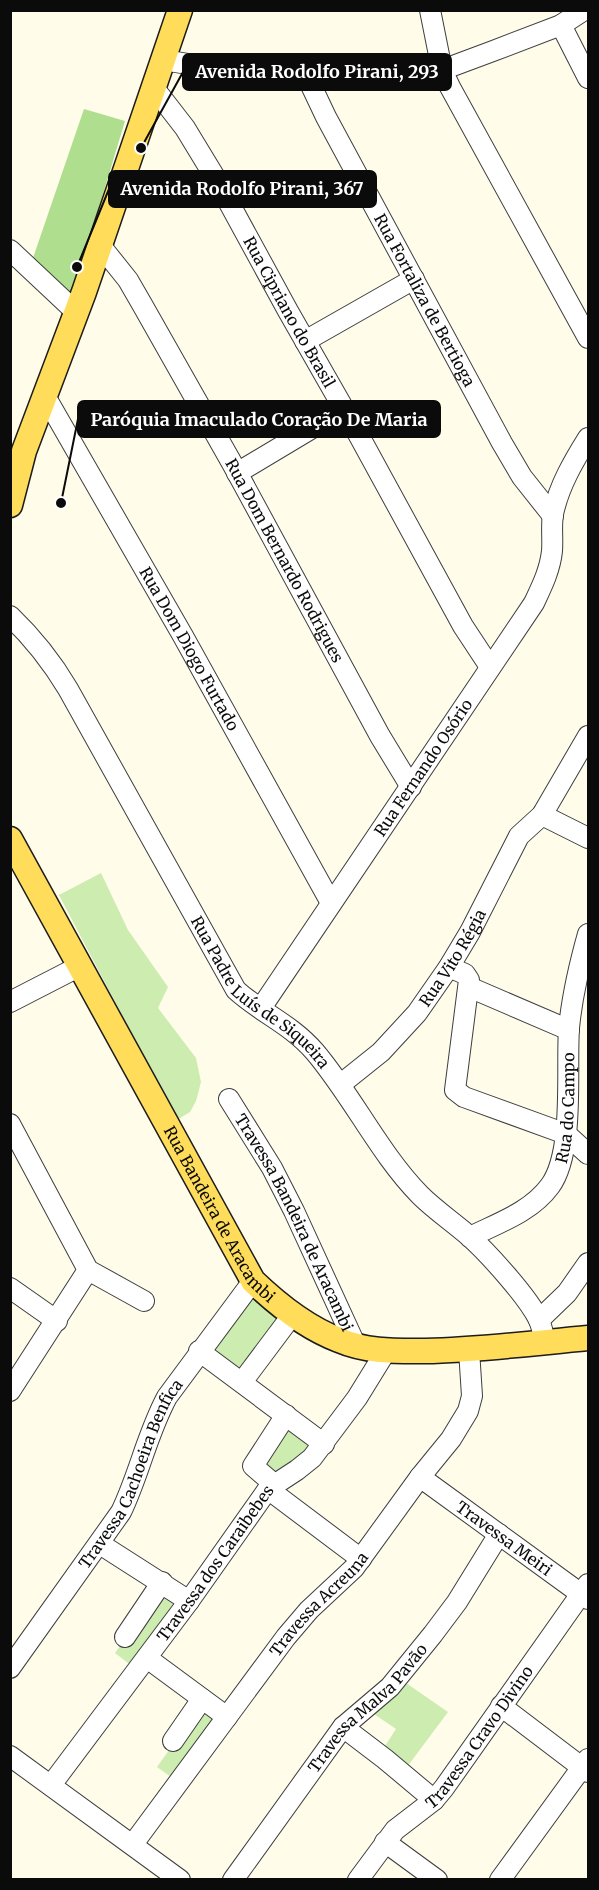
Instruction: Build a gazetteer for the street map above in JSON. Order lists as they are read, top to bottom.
{
  "streets": {
    "main road": ["Rua Bandeira de Aracambi"],
    "street": [
      "Rua Fortaliza de Bertioga",
      "Rua Cipriano do Brasil",
      "Rua Dom Bernardo Rodrigues",
      "Rua Dom Diogo Furtado",
      "Rua Fernando Osório",
      "Rua Vito Régia",
      "Rua Padre Luís de Siqueira",
      "Rua do Campo",
      "Travessa Bandeira de Aracambi",
      "Travessa Cachoeira Benfica",
      "Travessa Meiri",
      "Travessa dos Caraibebes",
      "Travessa Acreuna",
      "Travessa Malva Pavão",
      "Travessa Cravo Divino"
    ]
  },
  "crossings": [
    ["Rua Fortaliza de Bertioga", "Rua Fernando Osório"],
    ["Rua Cipriano do Brasil", "Rua Fernando Osório"],
    ["Rua Dom Bernardo Rodrigues", "Rua Fernando Osório"],
    ["Rua Dom Diogo Furtado", "Rua Fernando Osório"],
    ["Rua Fernando Osório", "Rua Padre Luís de Siqueira"],
    ["Rua Vito Régia", "Rua Padre Luís de Siqueira"],
    ["Rua Padre Luís de Siqueira", "Rua do Campo"],
    ["Rua Padre Luís de Siqueira", "Rua Bandeira de Aracambi"],
    ["Rua Bandeira de Aracambi", "Travessa Bandeira de Aracambi"],
    ["Rua Bandeira de Aracambi", "Travessa Cachoeira Benfica"],
    ["Rua Bandeira de Aracambi", "Travessa dos Caraibebes"],
    ["Rua Bandeira de Aracambi", "Travessa Acreuna"],
    ["Travessa Meiri", "Travessa Acreuna"],
    ["Travessa Meiri", "Travessa Malva Pavão"],
    ["Travessa Meiri", "Travessa Cravo Divino"]
  ],
  "places": ["Avenida Rodolfo Pirani, 293", "Avenida Rodolfo Pirani, 367", "Paróquia Imaculado Coração De Maria"]
}
